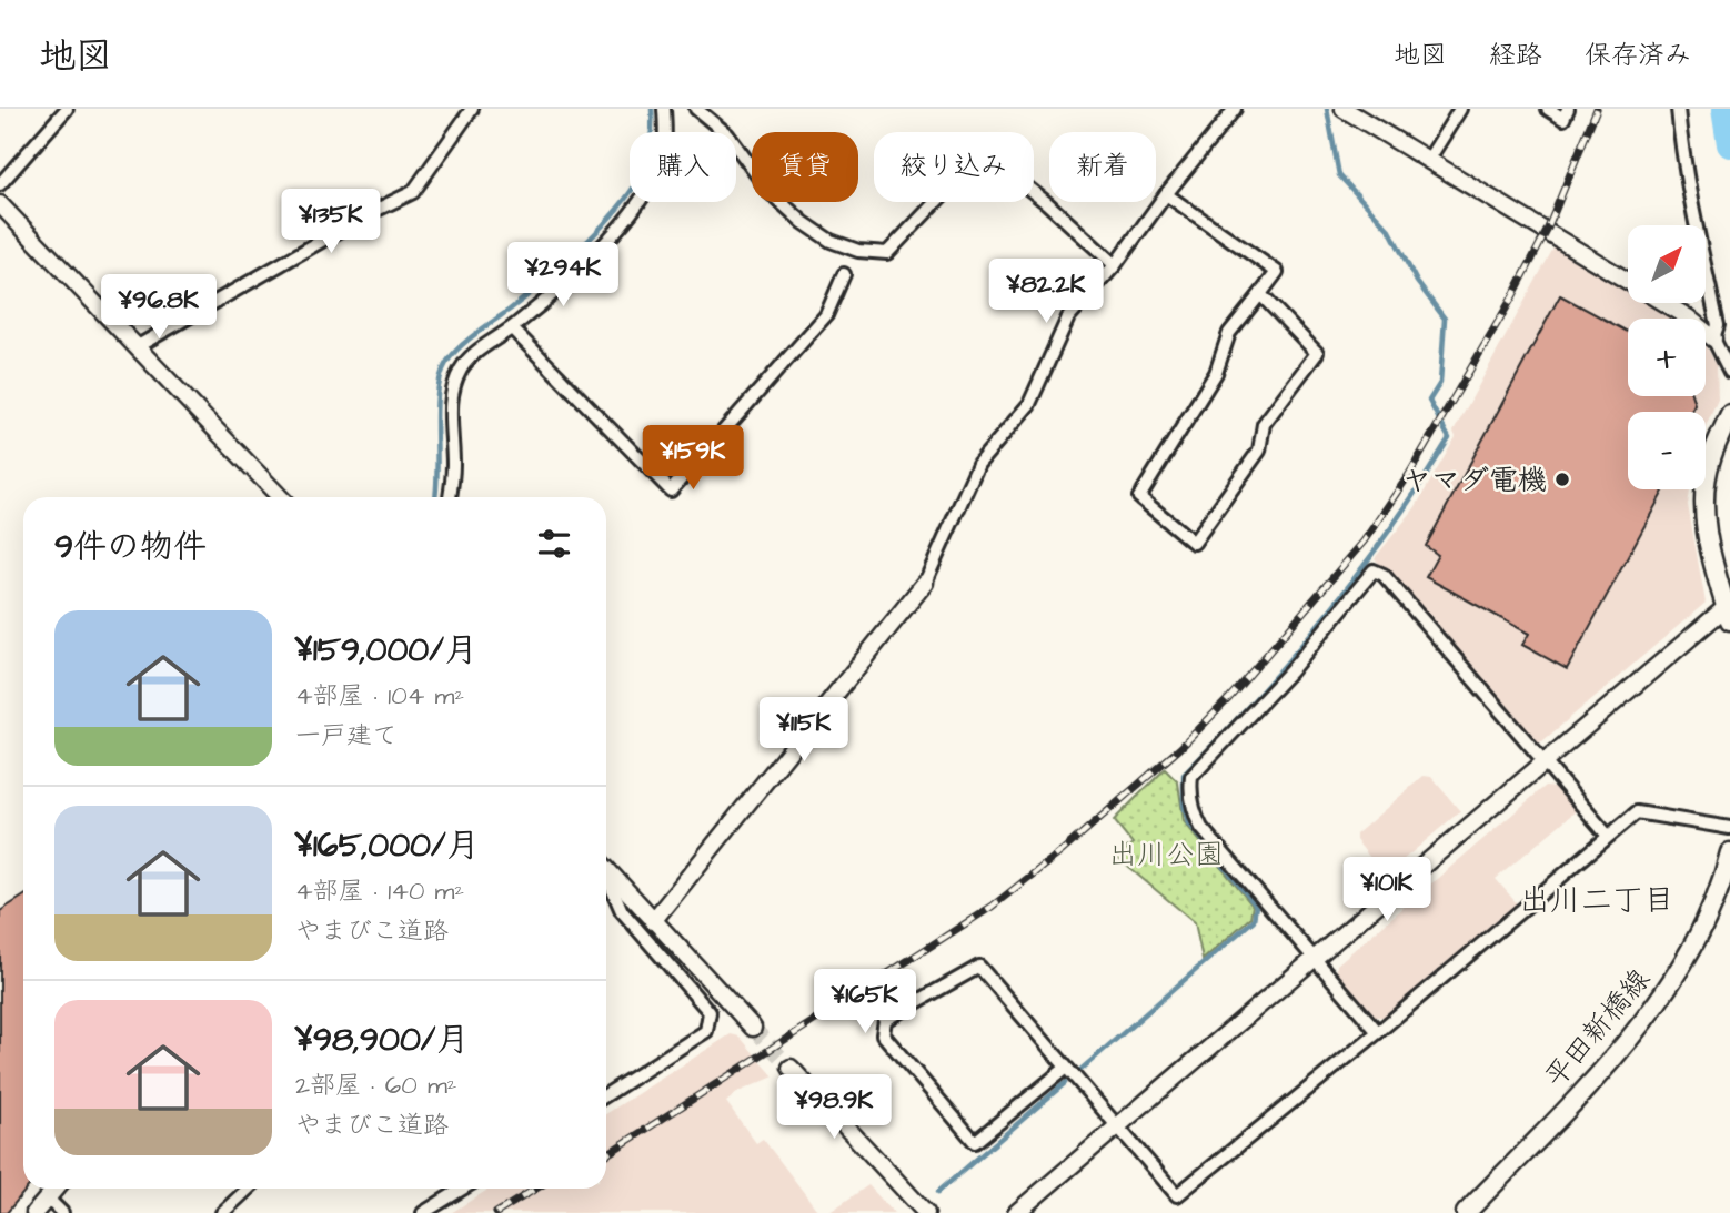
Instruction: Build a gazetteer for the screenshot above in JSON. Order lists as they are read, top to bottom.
{
  "streets": {
    "main road": ["平田新橋線"]
  },
  "districts": ["出川二丁目"],
  "parks": ["出川公園"],
  "places": ["ヤマダ電機"],
  "north": "top right",
  "page": {
    "header": "地図",
    "nav": ["地図", "経路", "保存済み"],
    "chip": [
      "購入",
      "賃貸",
      "絞り込み",
      "新着"
    ],
    "price": [
      "¥135K",
      "¥294K",
      "¥82.2K",
      "¥96.8K",
      "¥159K",
      "¥115K",
      "¥101K",
      "¥165K",
      "¥98.9K"
    ],
    "map_buttons": ["+", "−"],
    "heading": "9件の物件",
    "list": [
      {
        "name": "¥159,000/月",
        "note": "4部屋 · 104 m² · 一戸建て"
      },
      {
        "name": "¥165,000/月",
        "note": "4部屋 · 140 m² · やまびこ道路"
      },
      {
        "name": "¥98,900/月",
        "note": "2部屋 · 60 m² · やまびこ道路"
      }
    ]
  }
}
